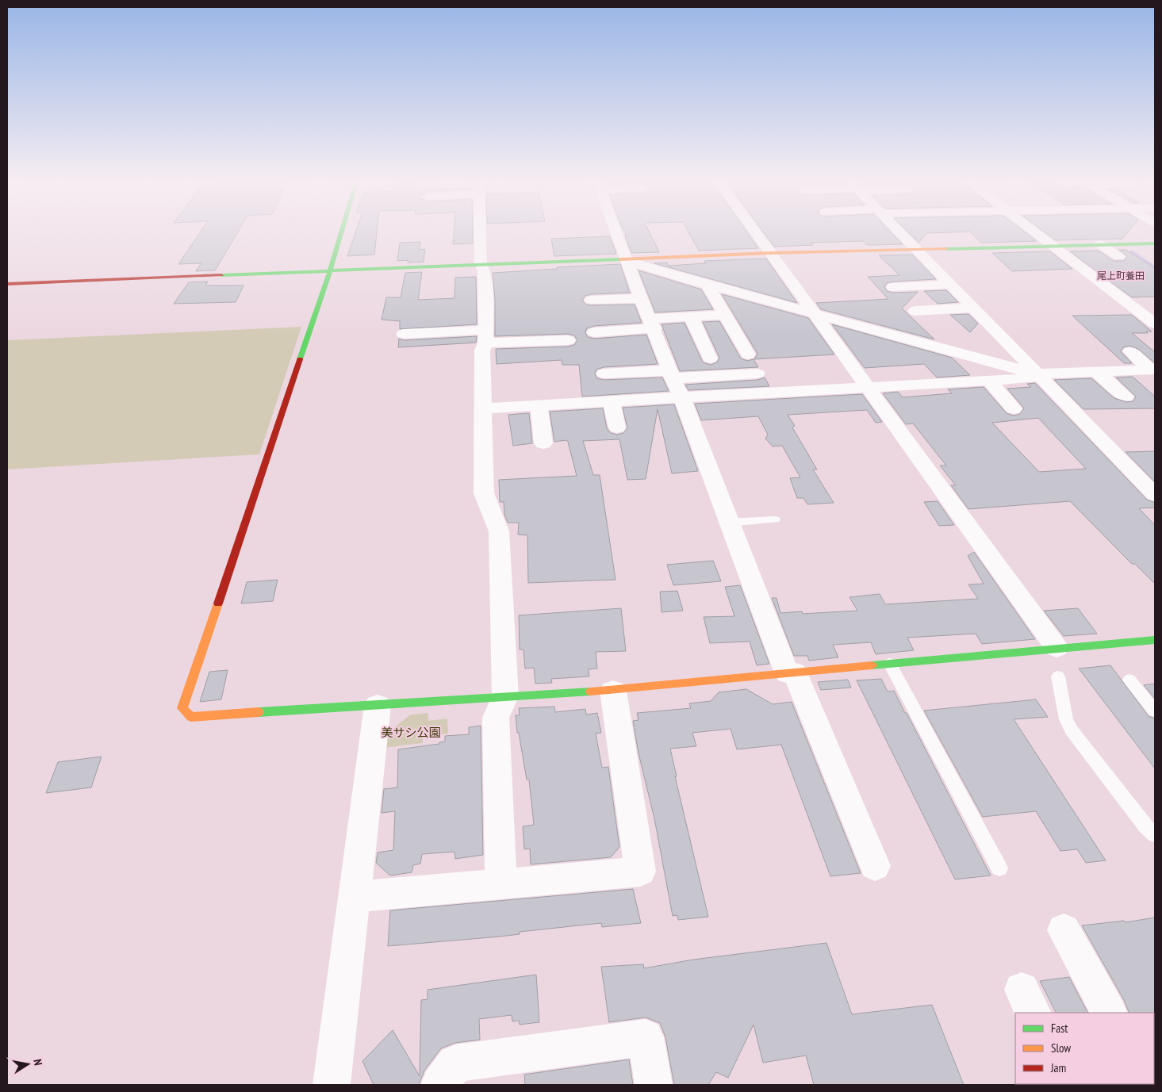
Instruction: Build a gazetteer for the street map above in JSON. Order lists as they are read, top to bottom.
{
  "districts": ["尾上町養田"],
  "parks": ["美サシ公園"],
  "legend": ["Fast", "Slow", "Jam"],
  "north": "right"
}
